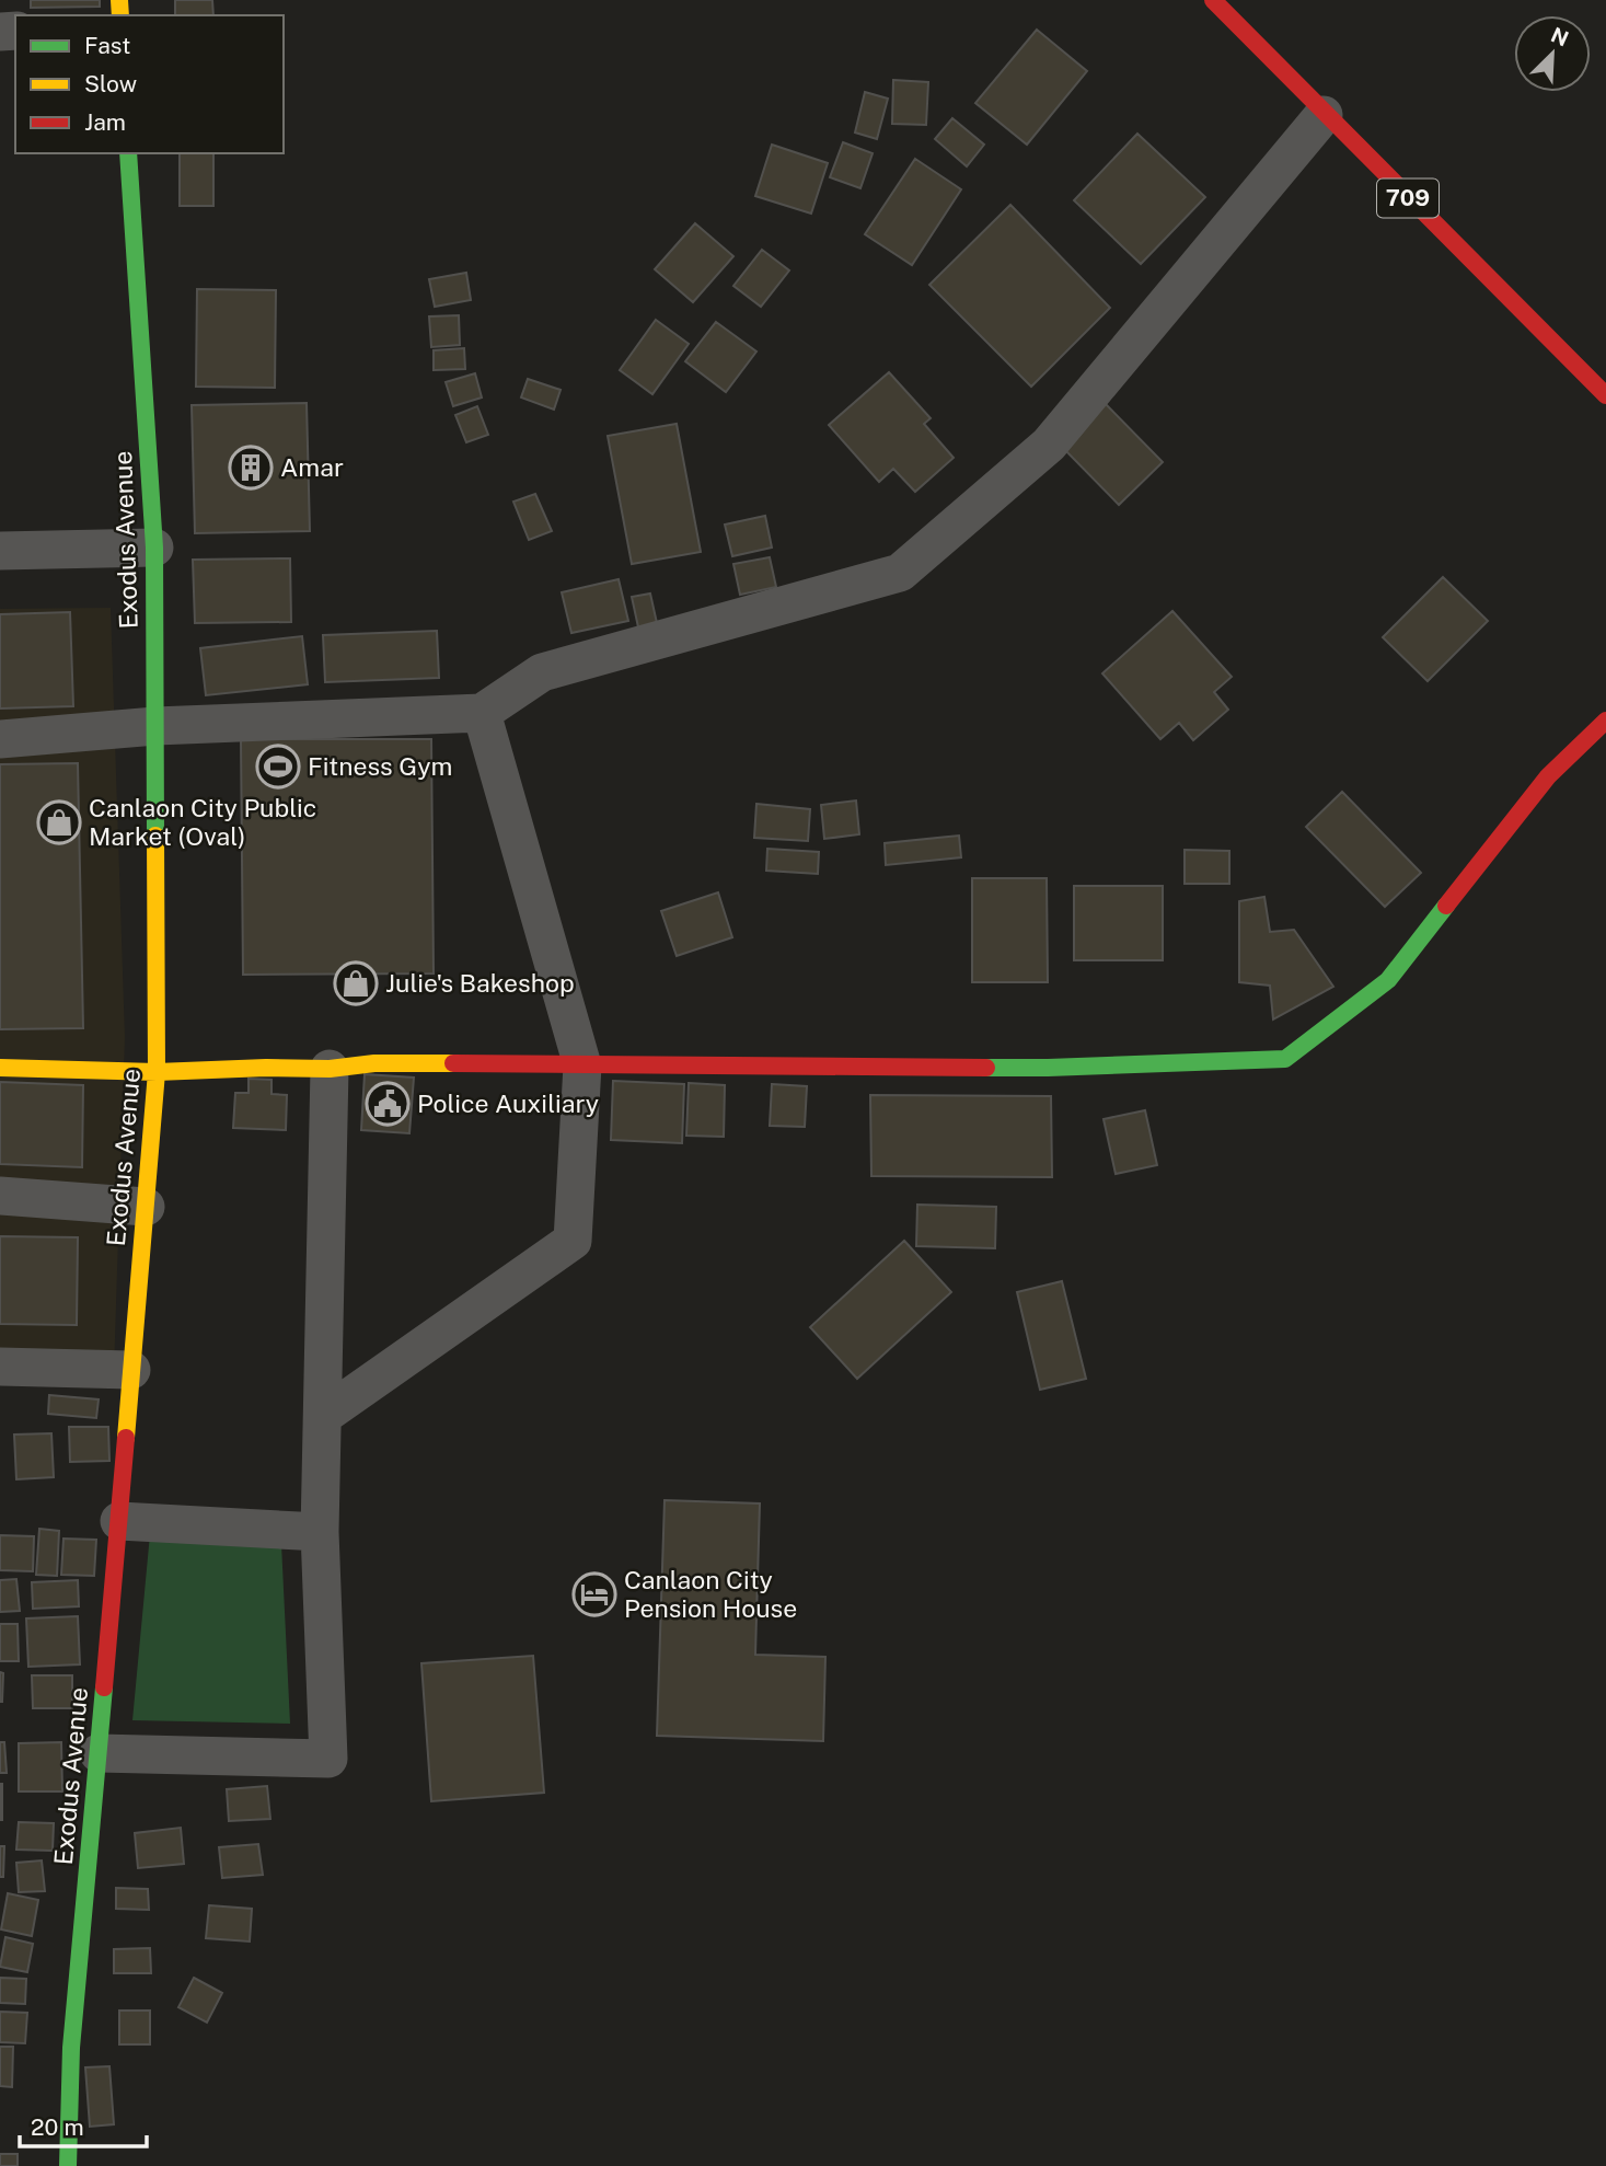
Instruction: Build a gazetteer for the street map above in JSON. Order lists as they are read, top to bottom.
{
  "streets": {
    "street": ["709", "Exodus Avenue"]
  },
  "places": {
    "building": ["Amar"],
    "sports": ["Fitness Gym"],
    "shop": ["Canlaon City Public Market (Oval)", "Julie's Bakeshop"],
    "public building": ["Police Auxiliary"],
    "hotel": ["Canlaon City Pension House"]
  },
  "legend": ["Fast", "Slow", "Jam"],
  "scale_bar": "20 m",
  "north": "top right"
}
